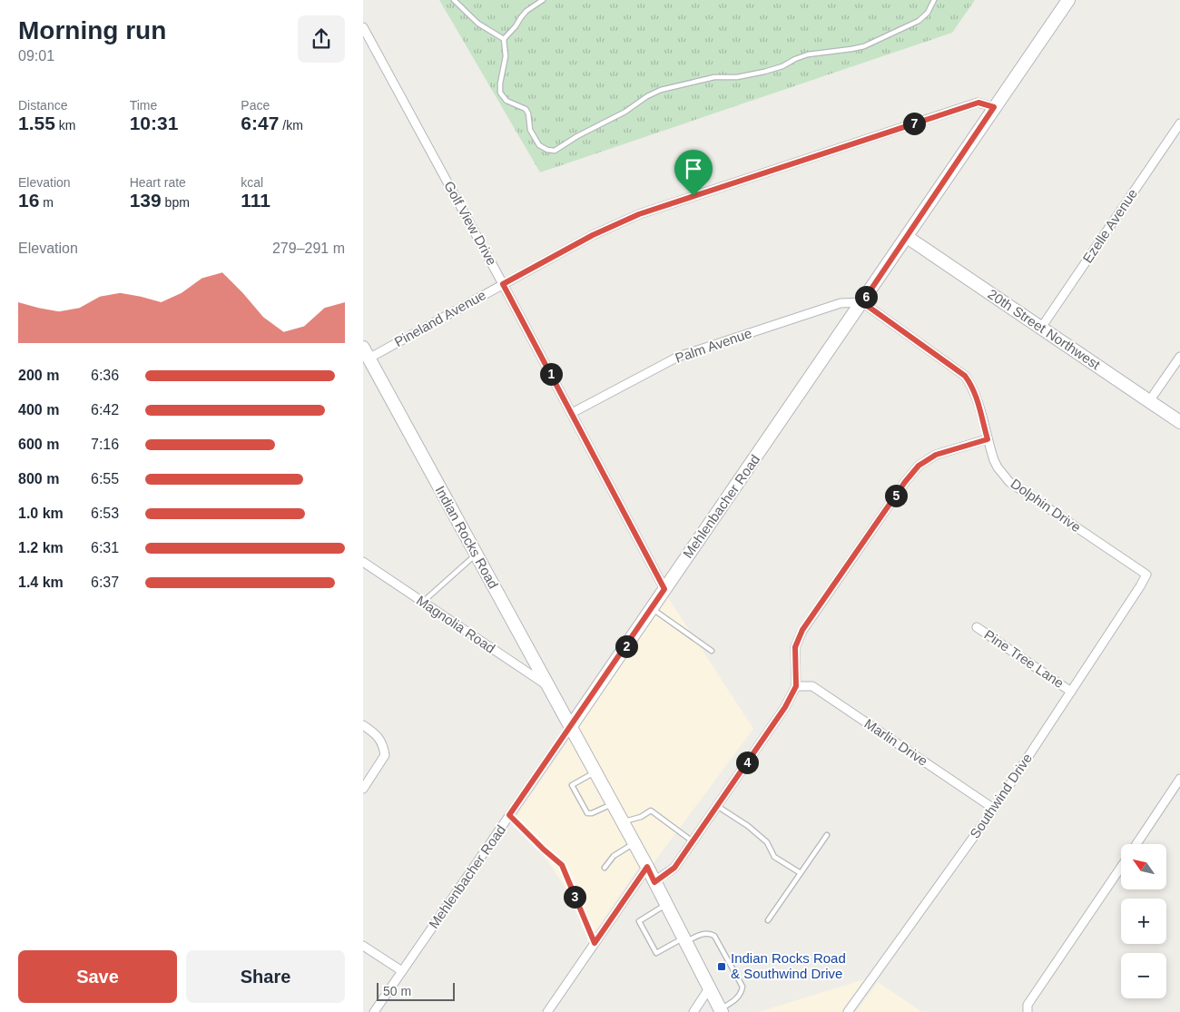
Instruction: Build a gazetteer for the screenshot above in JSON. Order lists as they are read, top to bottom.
{
  "streets": {
    "street": [
      "Golf View Drive",
      "Ezelle Avenue",
      "Pineland Avenue",
      "20th Street Northwest",
      "Palm Avenue",
      "Dolphin Drive",
      "Mehlenbacher Road",
      "Indian Rocks Road",
      "Magnolia Road",
      "Pine Tree Lane",
      "Marlin Drive",
      "Southwind Drive"
    ]
  },
  "crossings": [
    ["Golf View Drive", "Pineland Avenue"],
    ["Golf View Drive", "Palm Avenue"],
    ["Golf View Drive", "Mehlenbacher Road"],
    ["Ezelle Avenue", "20th Street Northwest"],
    ["Pineland Avenue", "Mehlenbacher Road"],
    ["Pineland Avenue", "Indian Rocks Road"],
    ["20th Street Northwest", "Mehlenbacher Road"],
    ["Palm Avenue", "Dolphin Drive"],
    ["Palm Avenue", "Mehlenbacher Road"],
    ["Dolphin Drive", "Mehlenbacher Road"],
    ["Dolphin Drive", "Southwind Drive"],
    ["Mehlenbacher Road", "Indian Rocks Road"],
    ["Indian Rocks Road", "Magnolia Road"],
    ["Pine Tree Lane", "Southwind Drive"],
    ["Marlin Drive", "Southwind Drive"]
  ],
  "places": {
    "transit": ["Indian Rocks Road & Southwind Drive"]
  },
  "scale_bar": "50 m",
  "north": "top left",
  "page": {
    "heading": ["Morning run", "09:01"],
    "stats": [
      ["Distance", "1.55 km"],
      ["Time", "10:31"],
      ["Pace", "6:47 /km"],
      ["Elevation", "16 m"],
      ["Heart rate", "139 bpm"],
      ["kcal", "111"]
    ],
    "pins": [
      "7",
      "6",
      "1",
      "5",
      "2",
      "4",
      "3"
    ],
    "chart": ["Elevation", "279–291 m"],
    "list": [
      {
        "name": "200 m",
        "note": "6:36"
      },
      {
        "name": "400 m",
        "note": "6:42"
      },
      {
        "name": "600 m",
        "note": "7:16"
      },
      {
        "name": "800 m",
        "note": "6:55"
      },
      {
        "name": "1.0 km",
        "note": "6:53"
      },
      {
        "name": "1.2 km",
        "note": "6:31"
      },
      {
        "name": "1.4 km",
        "note": "6:37"
      }
    ],
    "map_buttons": ["+", "−"],
    "buttons": ["Save", "Share"],
    "scale": "50 m"
  }
}
